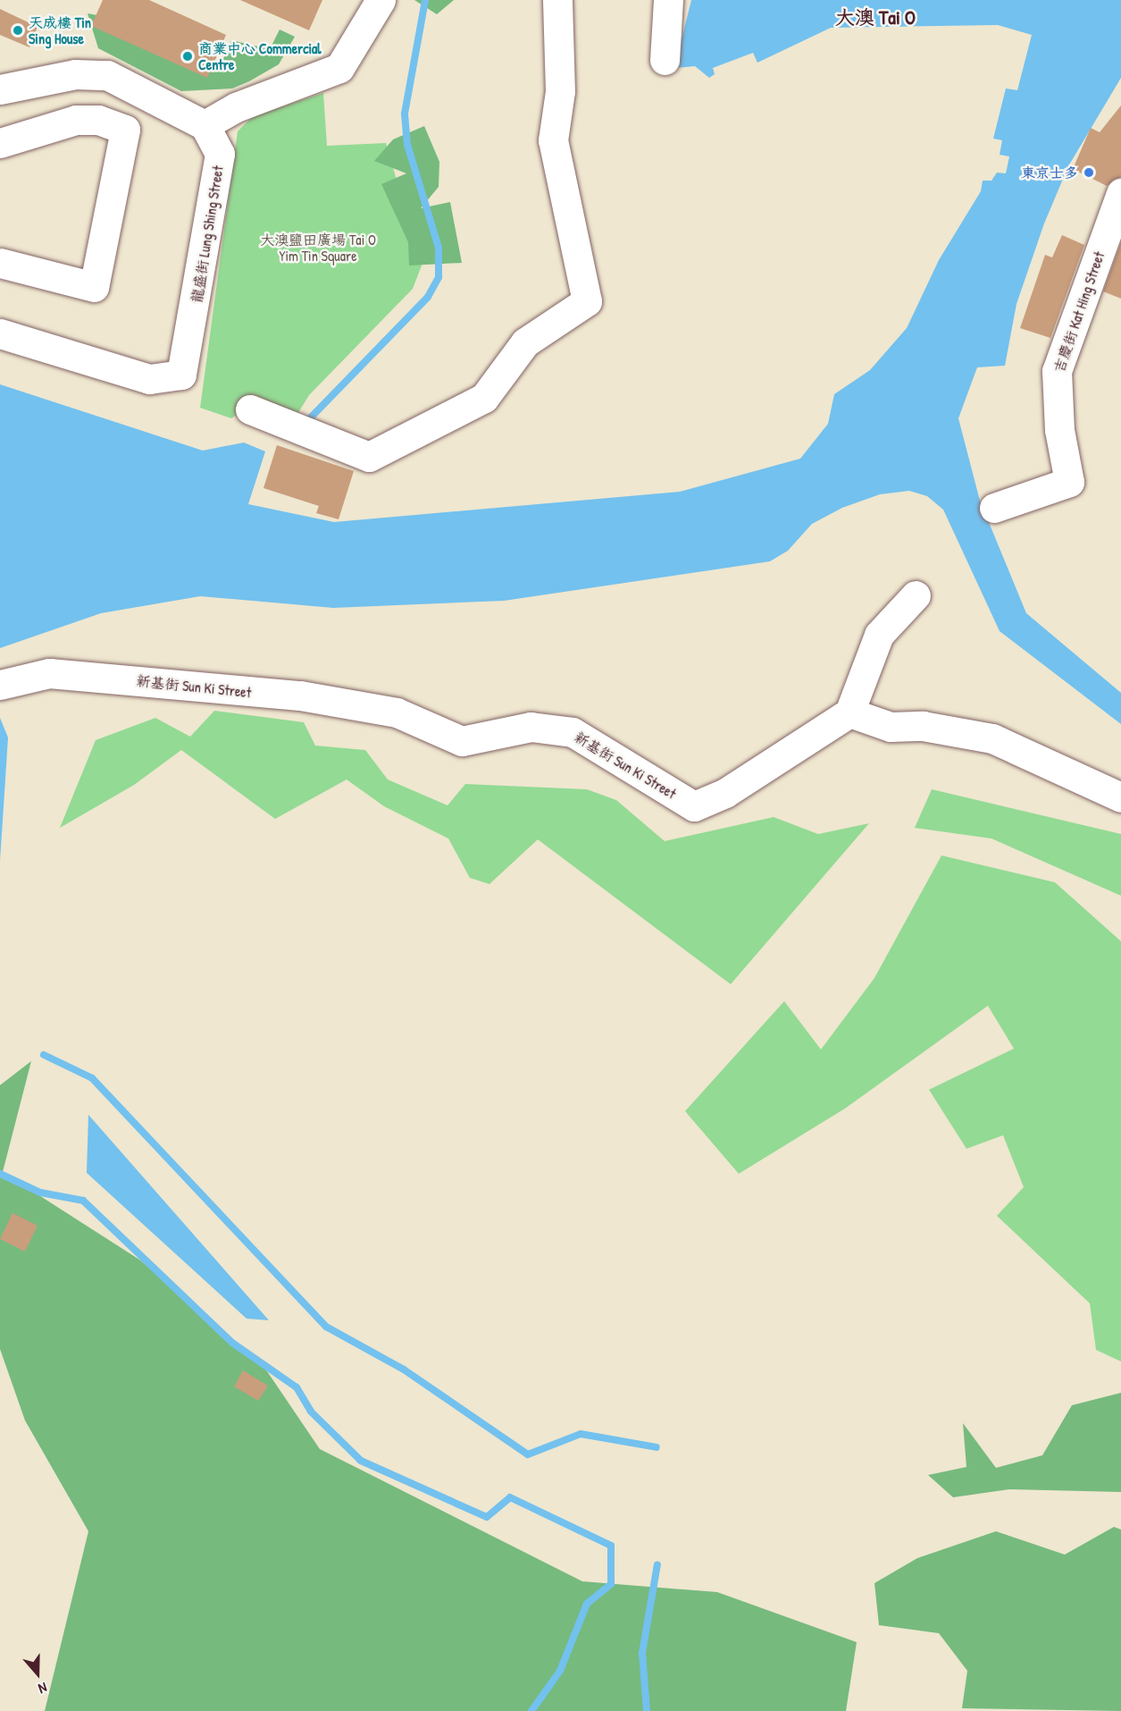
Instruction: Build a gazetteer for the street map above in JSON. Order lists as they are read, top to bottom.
{
  "streets": {
    "street": ["龍盛街 Lung Shing Street", "吉慶街 Kat Hing Street", "新基街 Sun Ki Street"]
  },
  "districts": ["大澳 Tai O"],
  "parks": ["大澳鹽田廣場 Tai O Yim Tin Square"],
  "places": ["天成樓 Tin Sing House", "商業中心 Commercial Centre", "東京士多"],
  "north": "bottom"
}
